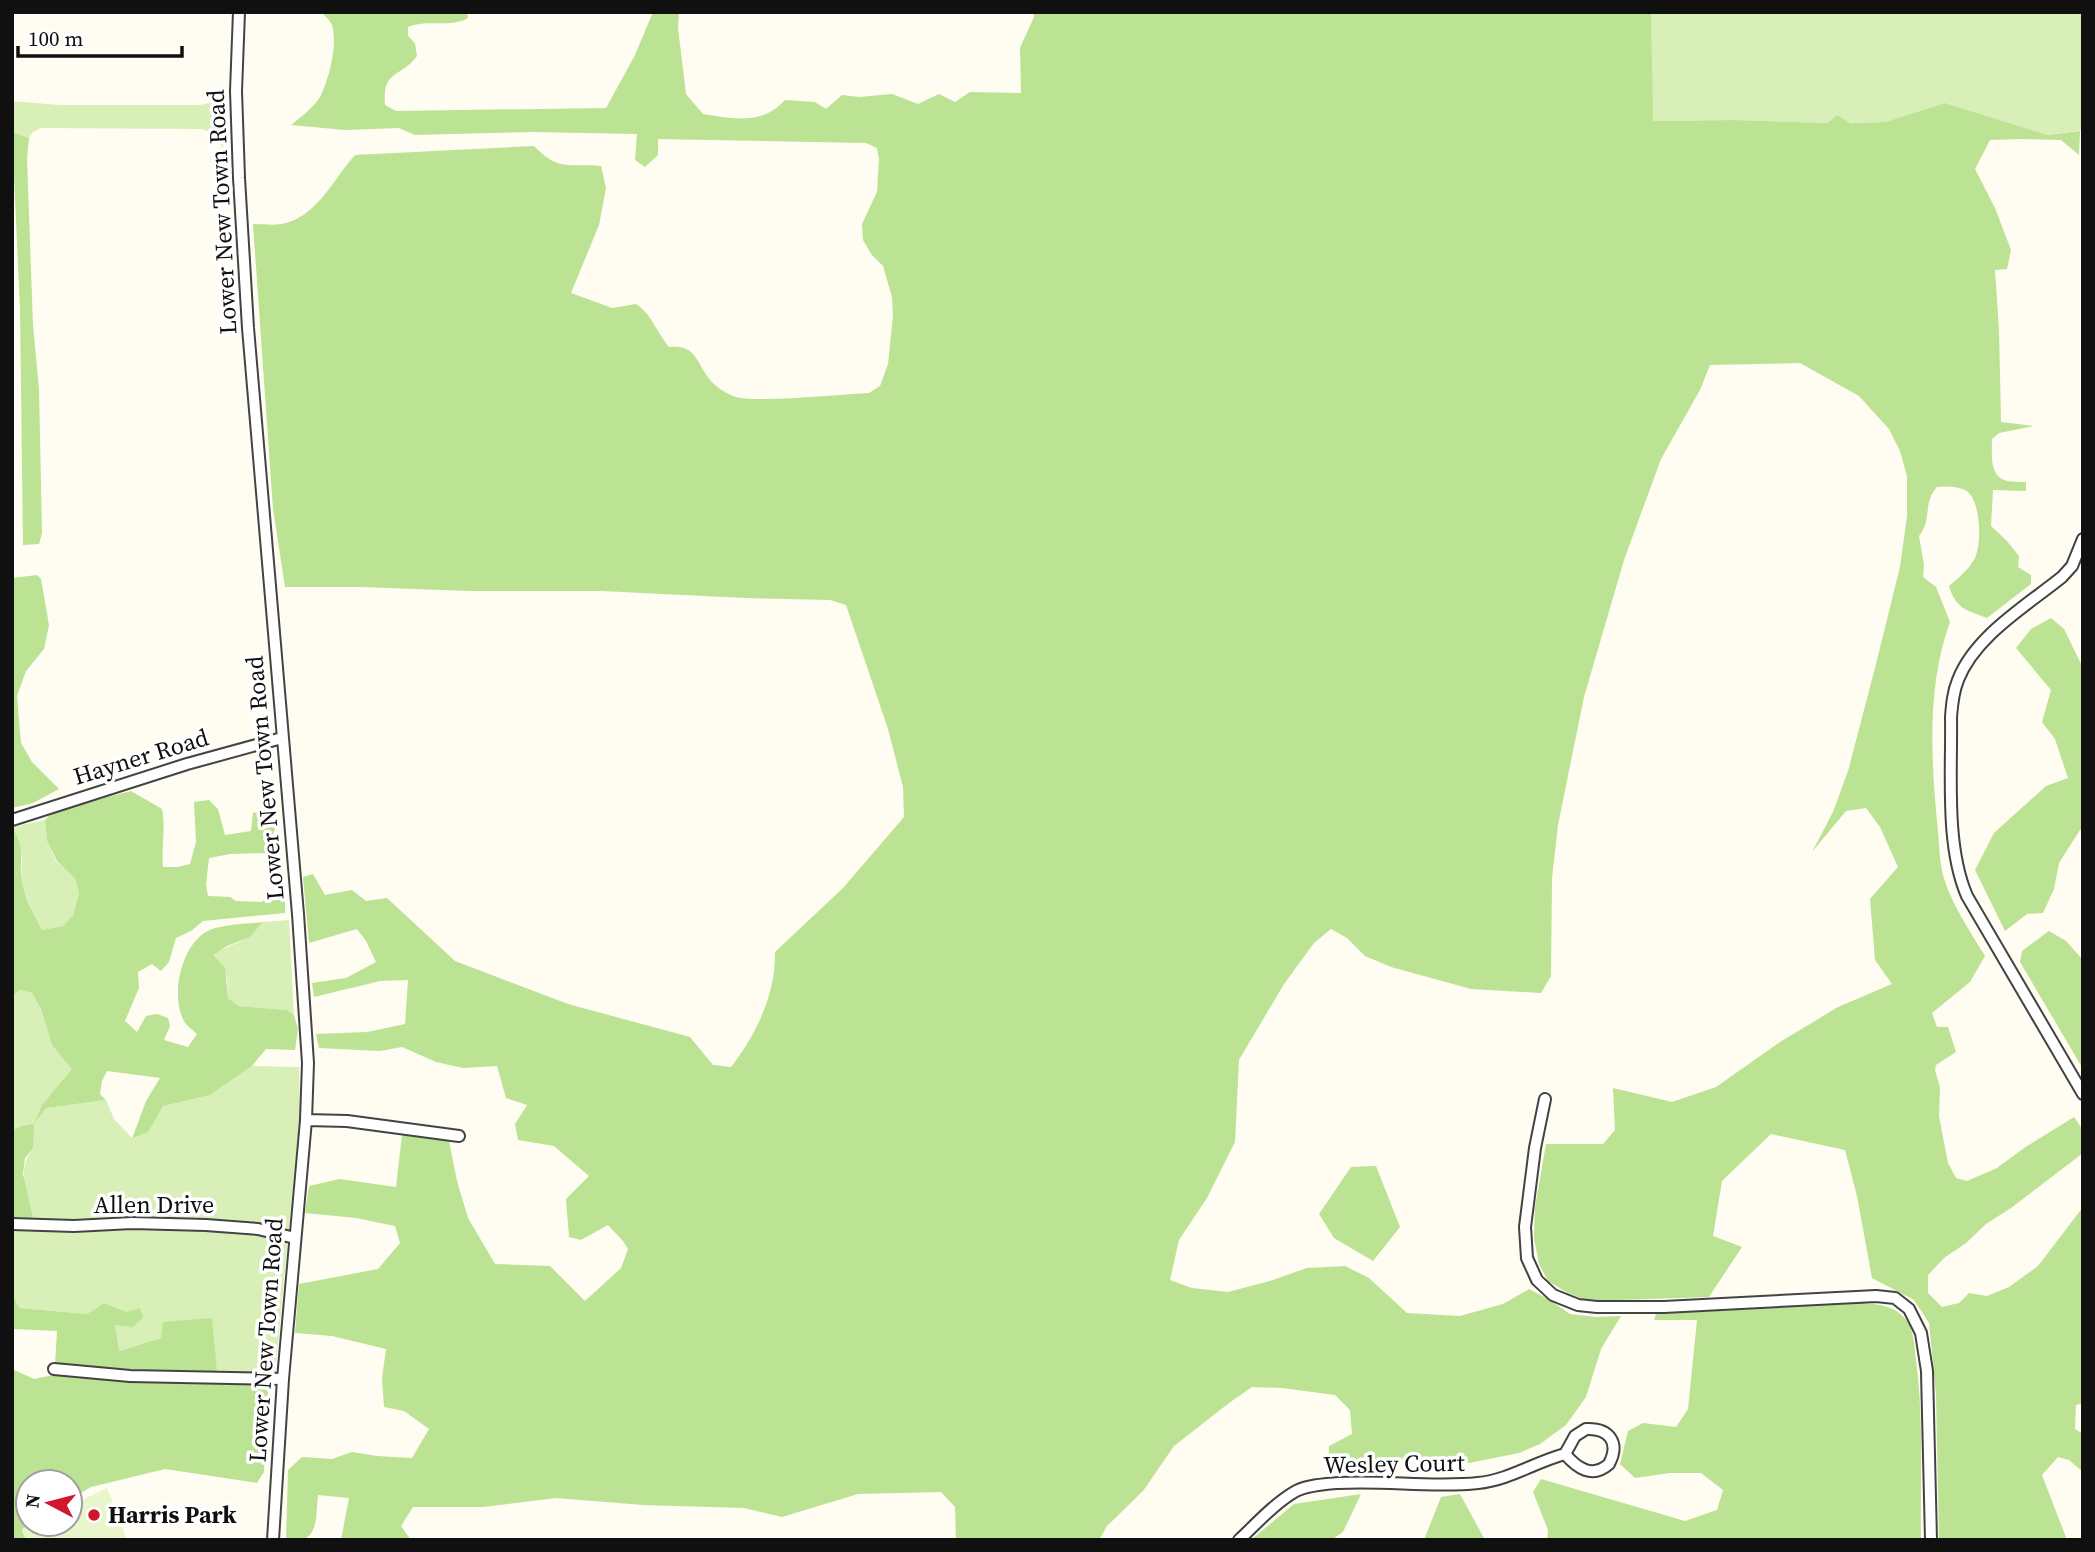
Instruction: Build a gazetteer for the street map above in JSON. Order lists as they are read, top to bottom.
{
  "streets": {
    "street": [
      "Lower New Town Road",
      "Hayner Road",
      "Allen Drive",
      "Wesley Court"
    ]
  },
  "crossings": [
    ["Lower New Town Road", "Hayner Road"],
    ["Lower New Town Road", "Allen Drive"]
  ],
  "places": ["Harris Park"],
  "scale_bar": "100 m",
  "north": "left"
}
